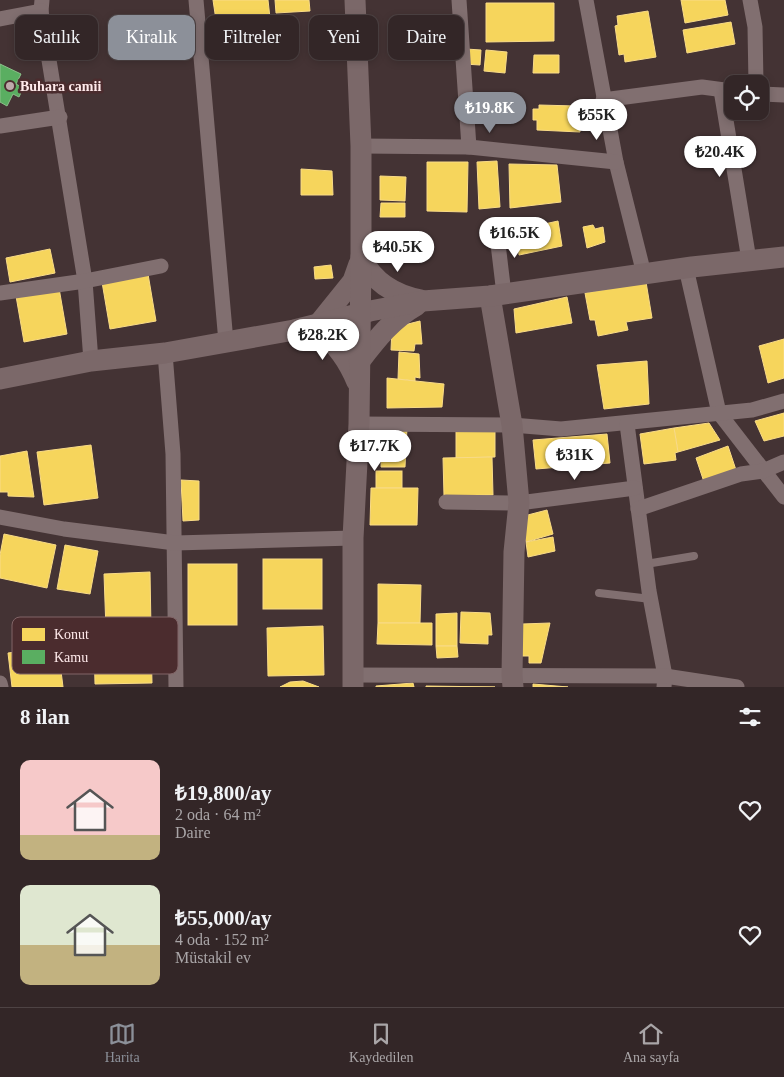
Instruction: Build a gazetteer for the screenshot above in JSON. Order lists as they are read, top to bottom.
{
  "places": ["Buhara camii"],
  "legend": ["Konut", "Kamu"],
  "page": {
    "chip": [
      "Satılık",
      "Kiralık",
      "Filtreler",
      "Yeni",
      "Daire"
    ],
    "price": [
      "₺19.8K",
      "₺55K",
      "₺20.4K",
      "₺16.5K",
      "₺40.5K",
      "₺28.2K",
      "₺17.7K",
      "₺31K"
    ],
    "heading": "8 ilan",
    "list": [
      {
        "name": "₺19,800/ay",
        "note": "2 oda · 64 m² · Daire"
      },
      {
        "name": "₺55,000/ay",
        "note": "4 oda · 152 m² · Müstakil ev"
      }
    ],
    "tabs": ["Harita", "Kaydedilen", "Ana sayfa"]
  }
}
